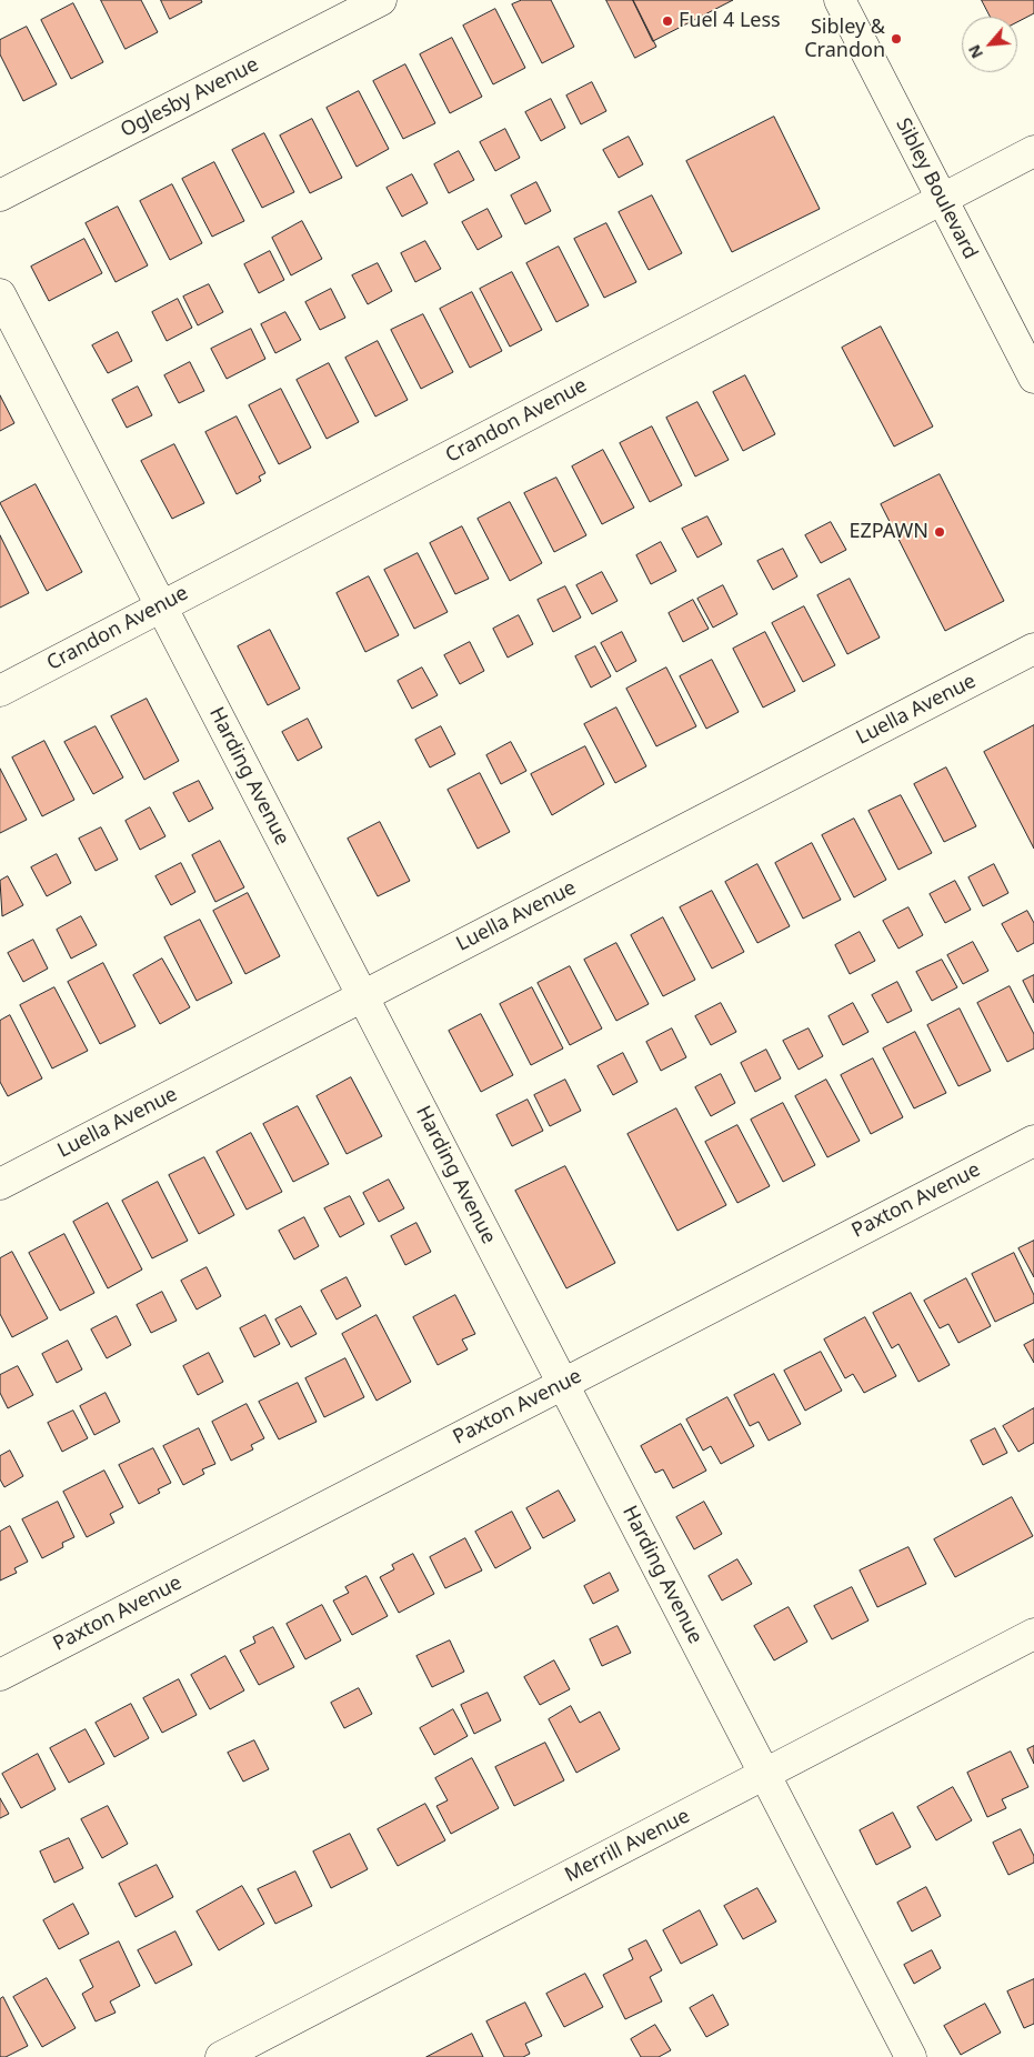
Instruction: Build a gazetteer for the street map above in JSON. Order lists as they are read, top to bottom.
{
  "streets": {
    "street": [
      "Oglesby Avenue",
      "Sibley Boulevard",
      "Crandon Avenue",
      "Luella Avenue",
      "Harding Avenue",
      "Paxton Avenue",
      "Merrill Avenue"
    ]
  },
  "crossings": [
    ["Sibley Boulevard", "Crandon Avenue"],
    ["Crandon Avenue", "Harding Avenue"],
    ["Luella Avenue", "Harding Avenue"],
    ["Harding Avenue", "Paxton Avenue"],
    ["Harding Avenue", "Merrill Avenue"]
  ],
  "places": ["Fuel 4 Less", "Sibley & Crandon", "EZPAWN"],
  "north": "bottom left"
}
